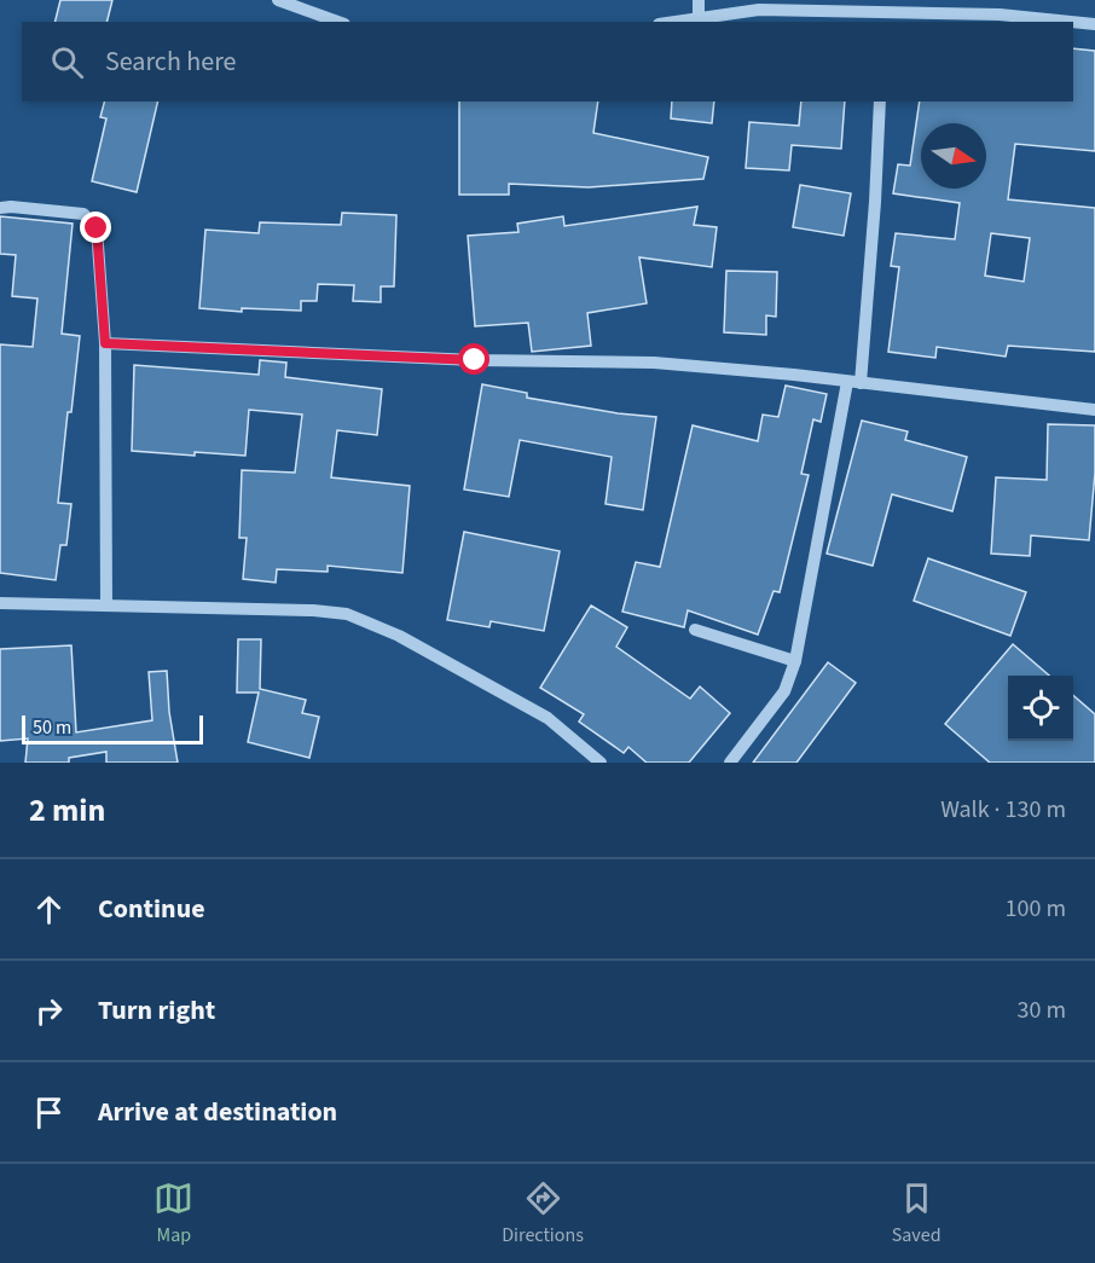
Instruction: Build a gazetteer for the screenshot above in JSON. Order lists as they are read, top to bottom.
{
  "scale_bar": "50 m",
  "north": "right",
  "page": {
    "search": "Search here",
    "scale": "50 m",
    "heading": ["2 min", "Walk · 130 m"],
    "list": [
      ["Continue", "100 m"],
      ["Turn right", "30 m"],
      "Arrive at destination"
    ],
    "nav": ["Map", "Directions", "Saved"]
  }
}
